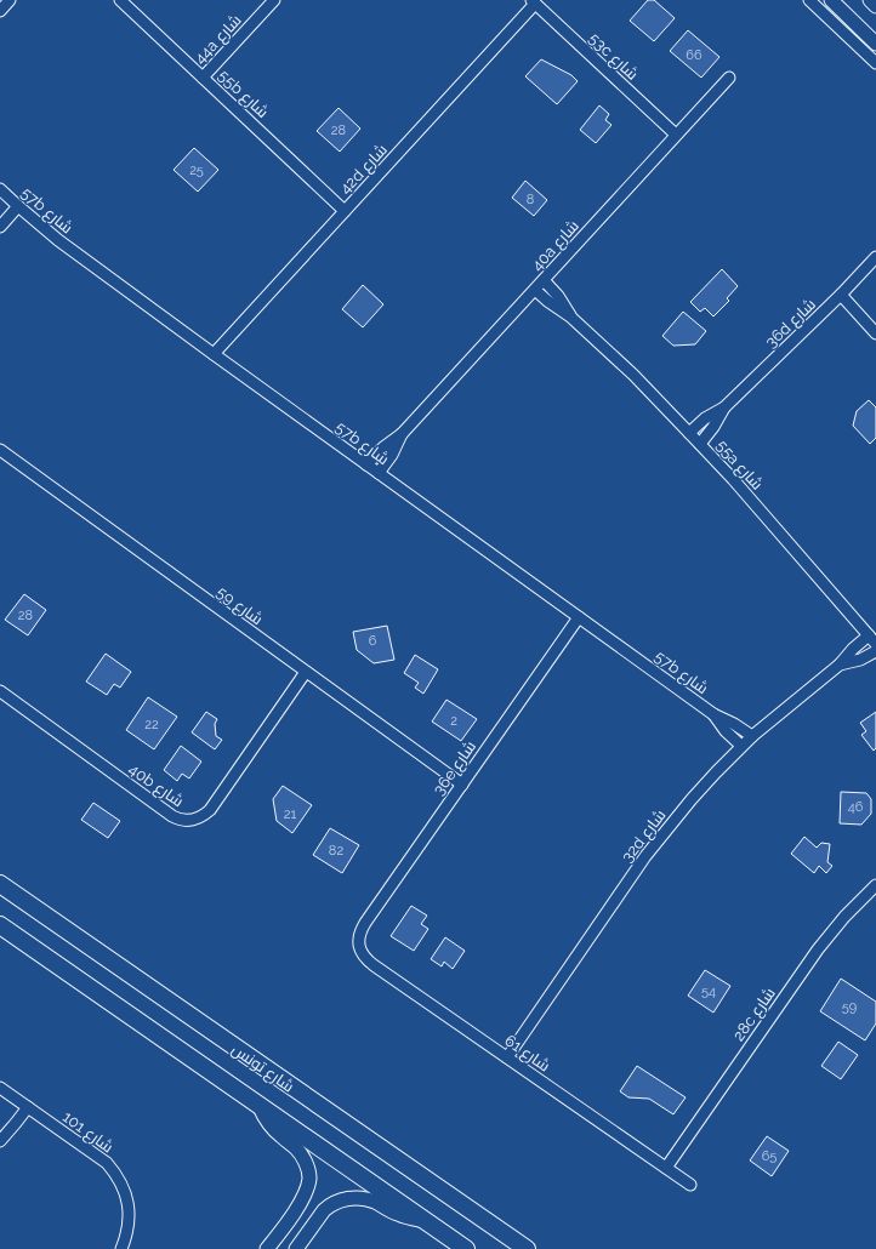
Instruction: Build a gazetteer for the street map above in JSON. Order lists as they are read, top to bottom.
{
  "streets": {
    "main road": ["شارع تونس"],
    "street": [
      "44a شارع",
      "53c شارع",
      "55b شارع",
      "42d شارع",
      "57b شارع",
      "40a شارع",
      "36d شارع",
      "55a شارع",
      "شارع 59",
      "36e شارع",
      "40b شارع",
      "32d شارع",
      "28c شارع",
      "شارع 61",
      "شارع 101"
    ]
  },
  "crossings": [
    ["44a شارع", "55b شارع"],
    ["53c شارع", "42d شارع"],
    ["53c شارع", "40a شارع"],
    ["55b شارع", "42d شارع"],
    ["42d شارع", "57b شارع"],
    ["57b شارع", "40a شارع"],
    ["57b شارع", "36e شارع"],
    ["57b شارع", "32d شارع"],
    ["40a شارع", "55a شارع"],
    ["36d شارع", "55a شارع"],
    ["55a شارع", "32d شارع"],
    ["شارع 59", "36e شارع"],
    ["شارع 59", "40b شارع"],
    ["36e شارع", "شارع 61"],
    ["32d شارع", "شارع 61"],
    ["28c شارع", "شارع 61"]
  ],
  "house_numbers": [
    "66",
    "28",
    "25",
    "8",
    "28",
    "6",
    "2",
    "22",
    "46",
    "21",
    "82",
    "54",
    "59",
    "65"
  ]
}
